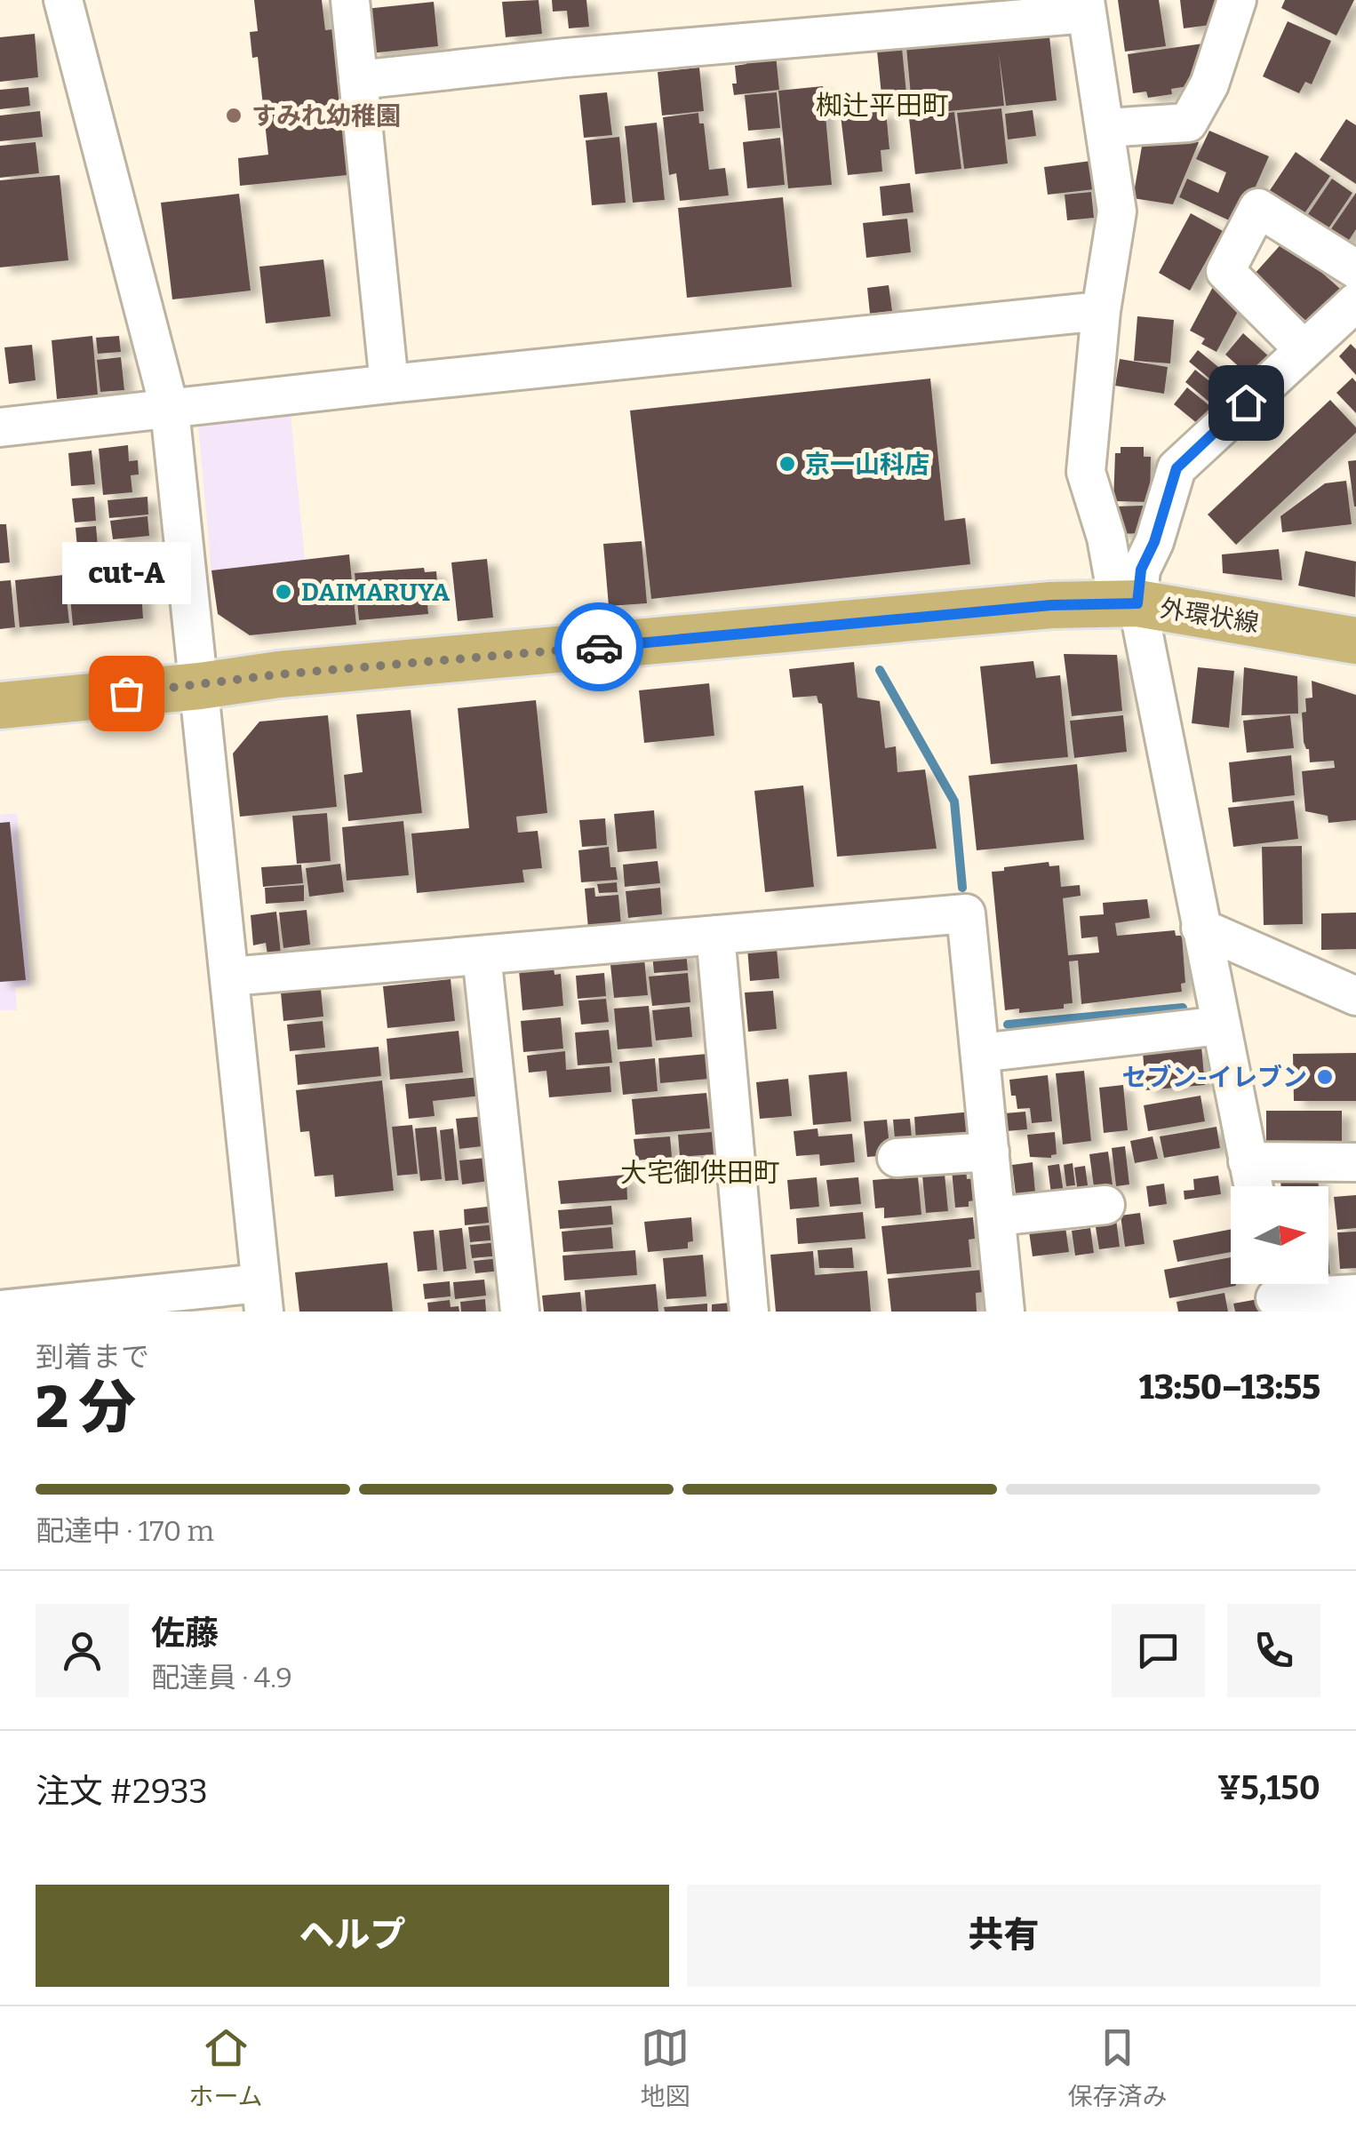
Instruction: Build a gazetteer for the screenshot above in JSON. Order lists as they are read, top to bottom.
{
  "streets": {
    "main road": ["外環状線"]
  },
  "districts": ["椥辻平田町", "大宅御供田町"],
  "places": [
    "すみれ幼稚園",
    "京一山科店",
    "DAIMARUYA",
    "cut-A",
    "セブン-イレブン"
  ],
  "north": "right",
  "page": {
    "bubble": "cut-A",
    "heading": ["2 分", "到着まで", "13:50–13:55"],
    "panel": [
      "佐藤",
      "配達員 · 4.9",
      "注文 #2933",
      "¥5,150"
    ],
    "bar": "配達中 · 170 m",
    "buttons": ["ヘルプ", "共有"],
    "tabs": ["ホーム", "地図", "保存済み"]
  }
}
